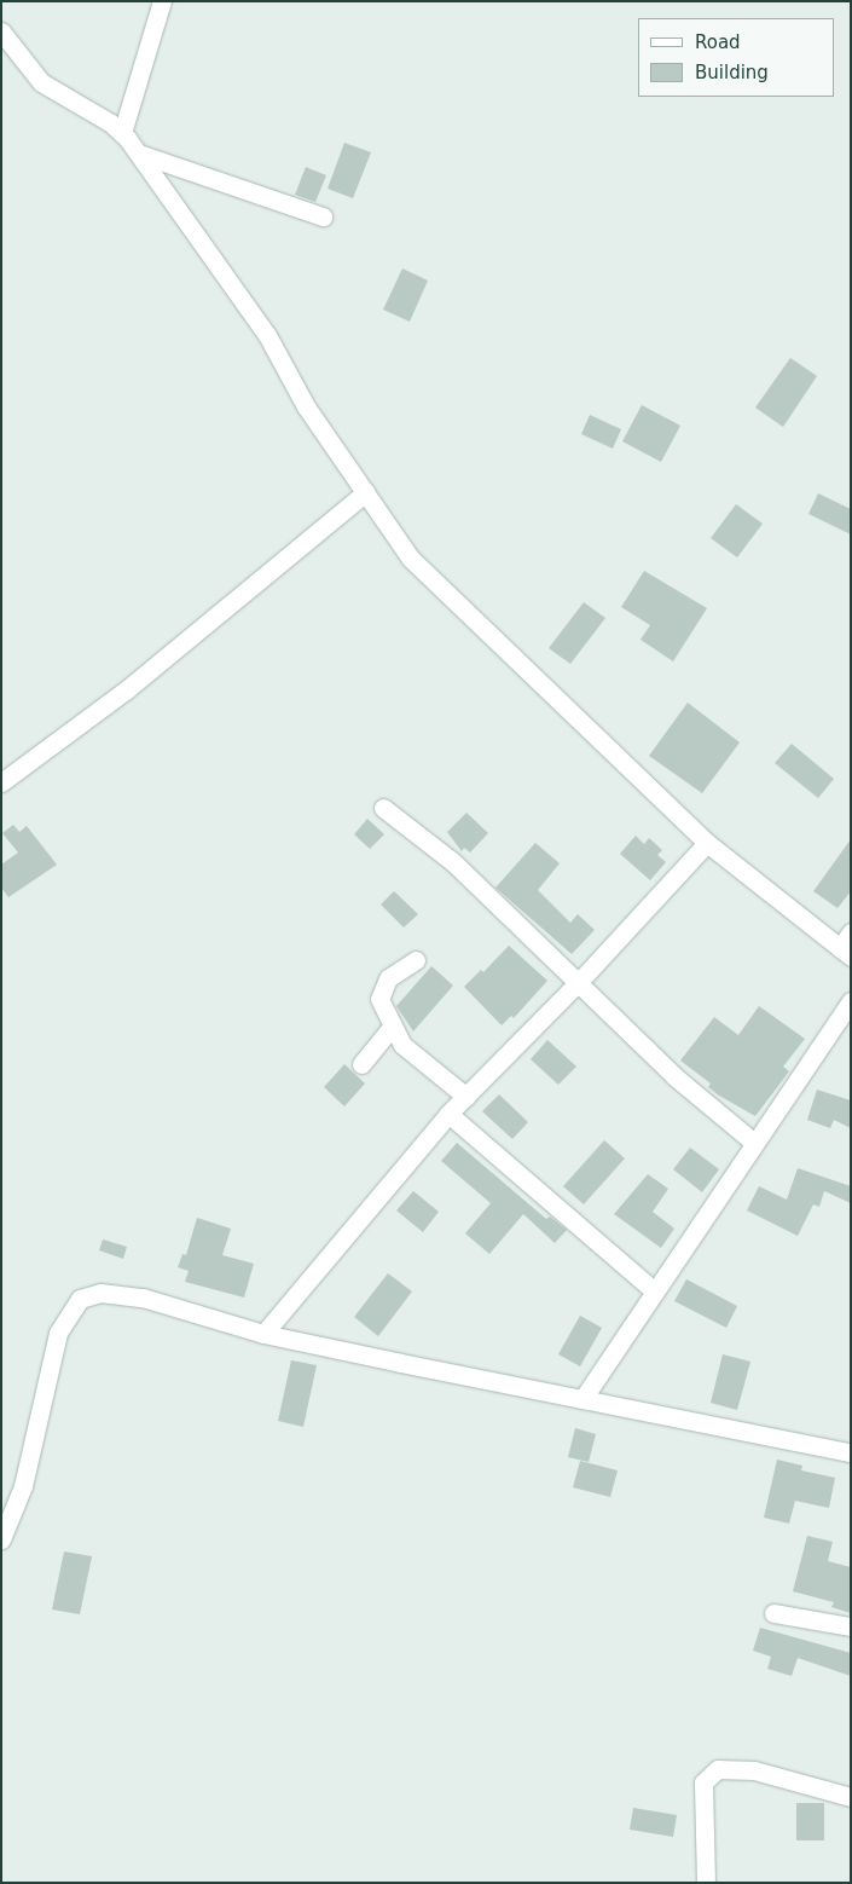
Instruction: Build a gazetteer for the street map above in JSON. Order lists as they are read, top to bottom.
{
  "legend": ["Road", "Building"]
}
